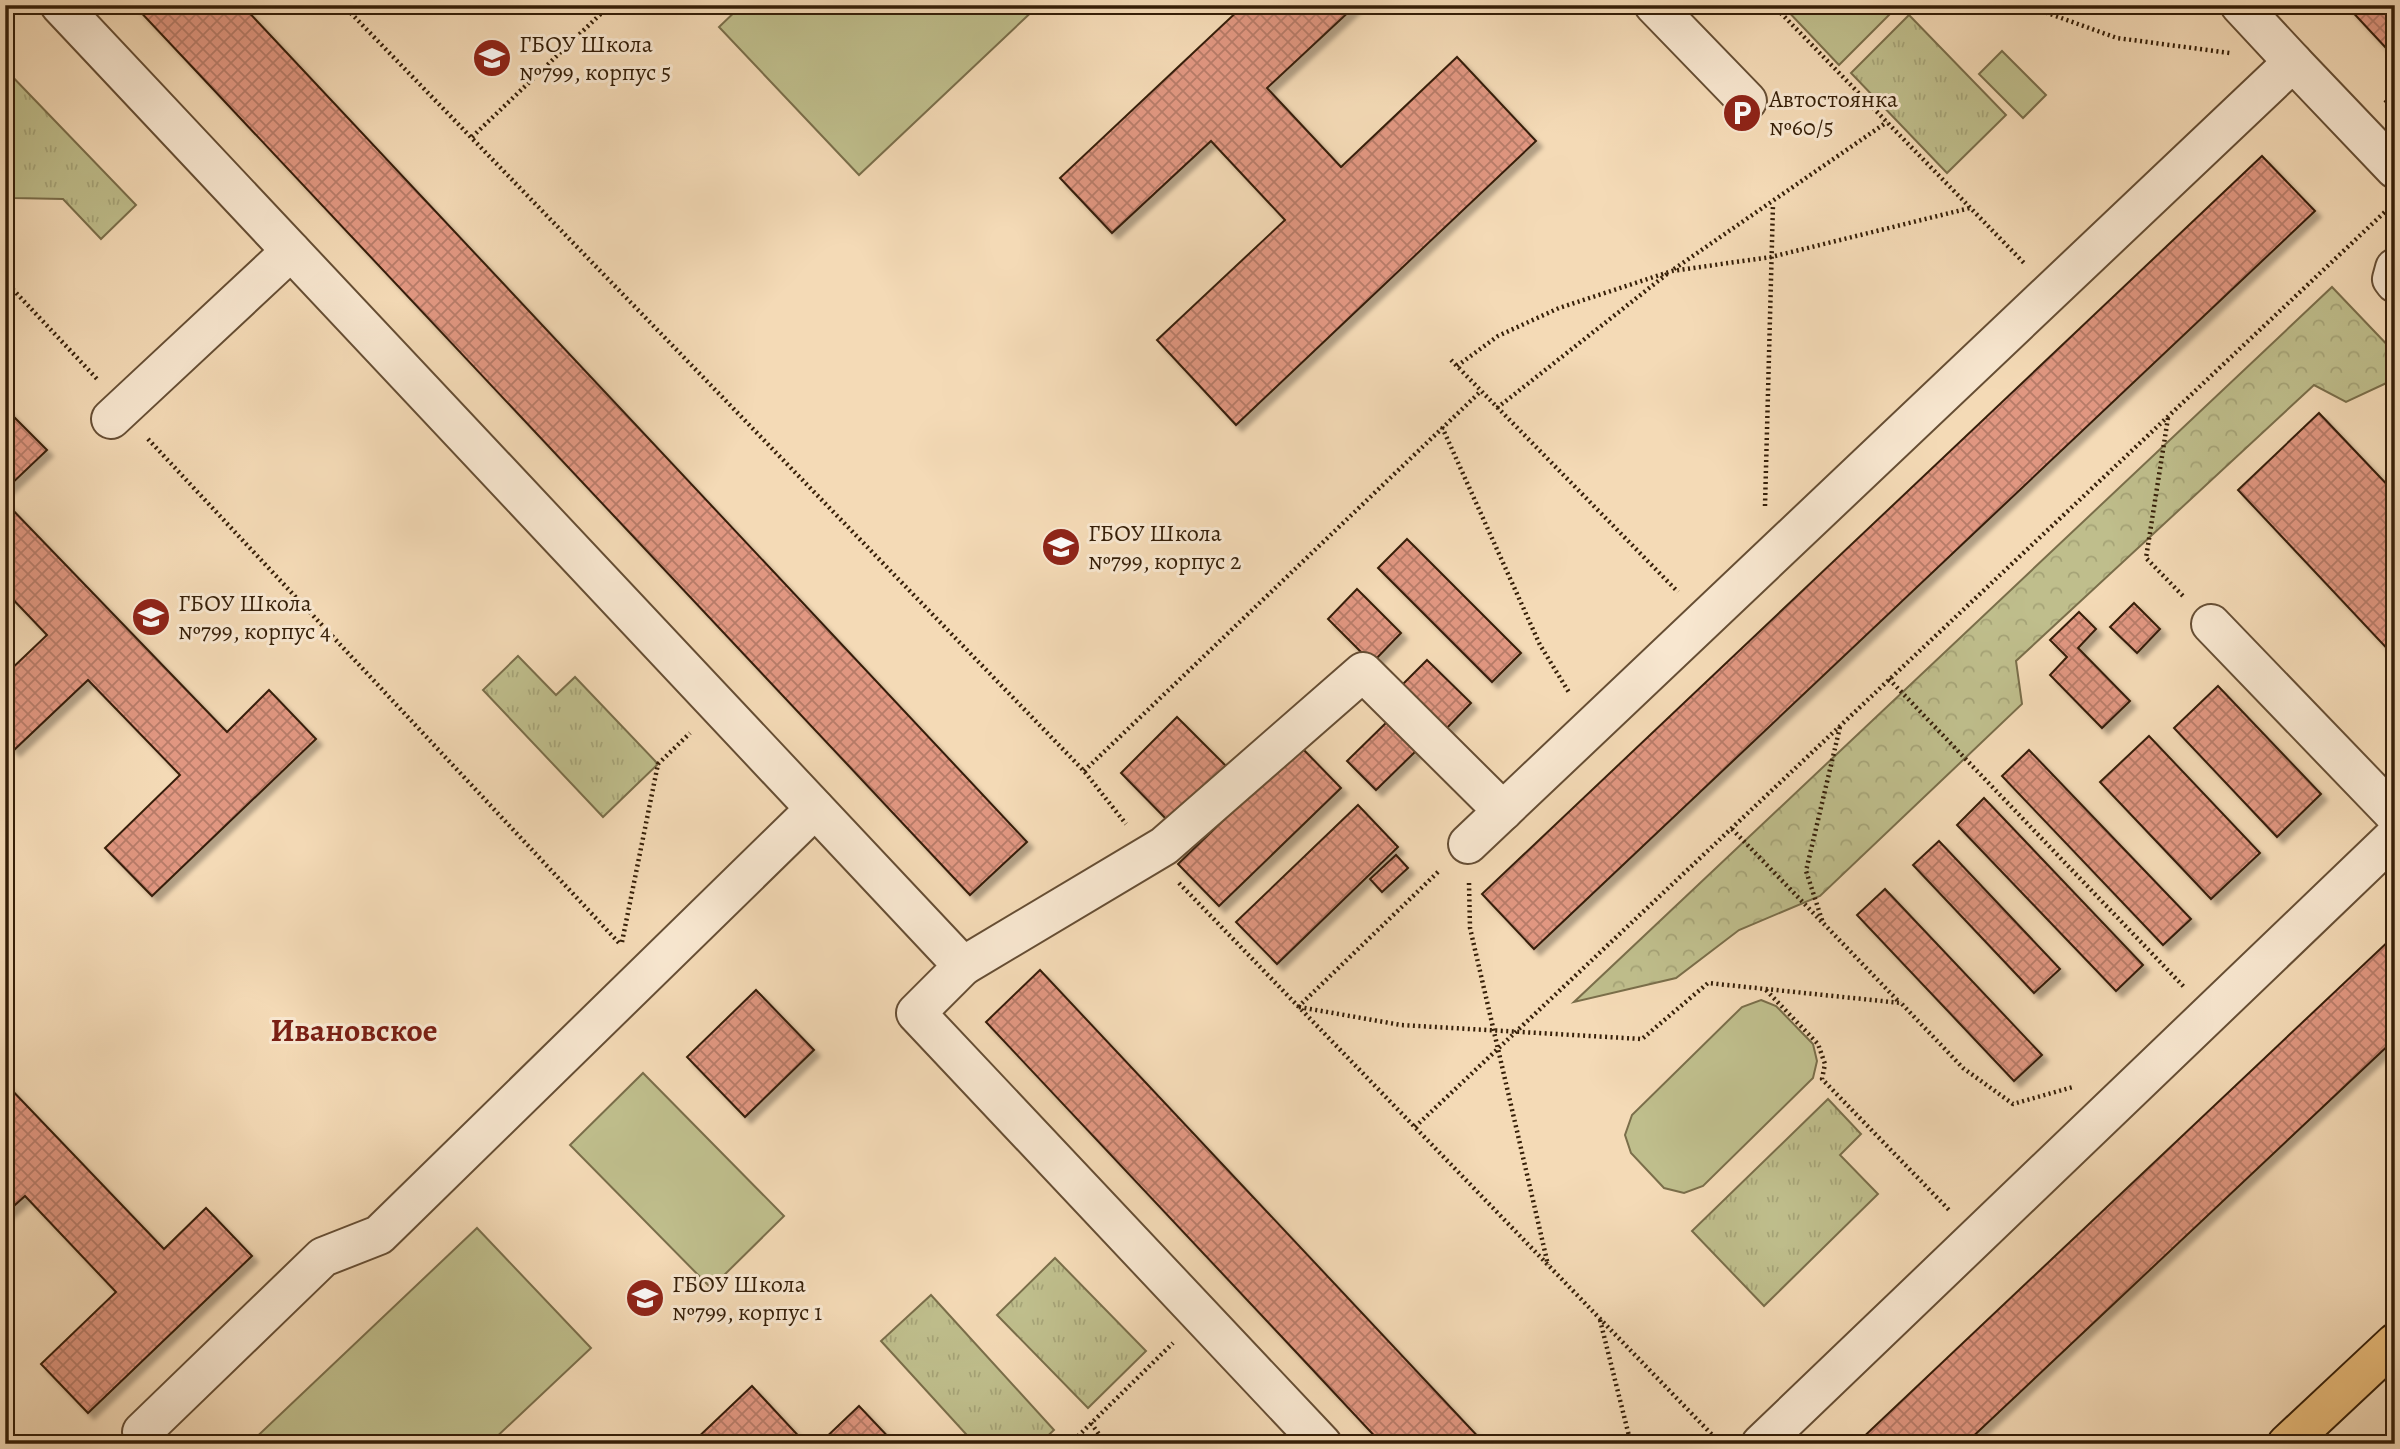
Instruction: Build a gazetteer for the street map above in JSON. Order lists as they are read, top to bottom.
{
  "districts": ["Ивановское"],
  "places": {
    "school or university": [
      "ГБОУ Школа №799, корпус 5",
      "ГБОУ Школа №799, корпус 2",
      "ГБОУ Школа №799, корпус 4",
      "ГБОУ Школа №799, корпус 1"
    ],
    "parking": ["Автостоянка №60/5"]
  }
}
